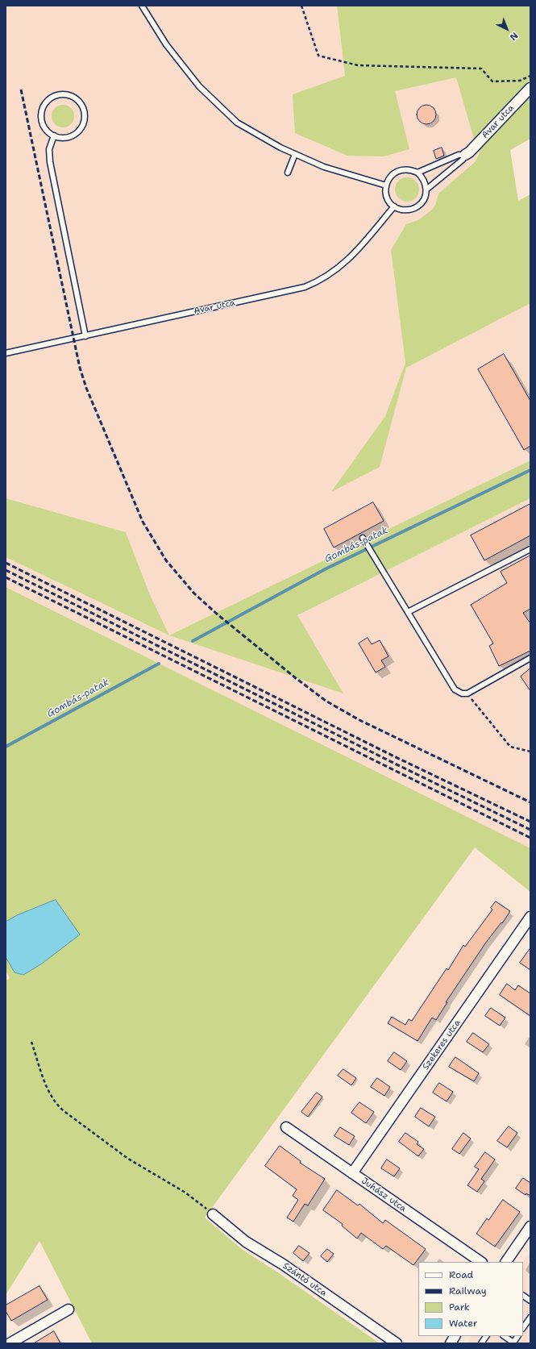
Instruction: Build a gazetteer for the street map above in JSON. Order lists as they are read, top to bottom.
{
  "streets": {
    "street": [
      "Avar utca",
      "Szekeres utca",
      "Juhász utca",
      "Szántó utca"
    ]
  },
  "crossings": [
    ["Szekeres utca", "Juhász utca"]
  ],
  "water": ["Gombás-patak"],
  "legend": [
    "Road",
    "Railway",
    "Park",
    "Water"
  ],
  "north": "bottom right"
}
